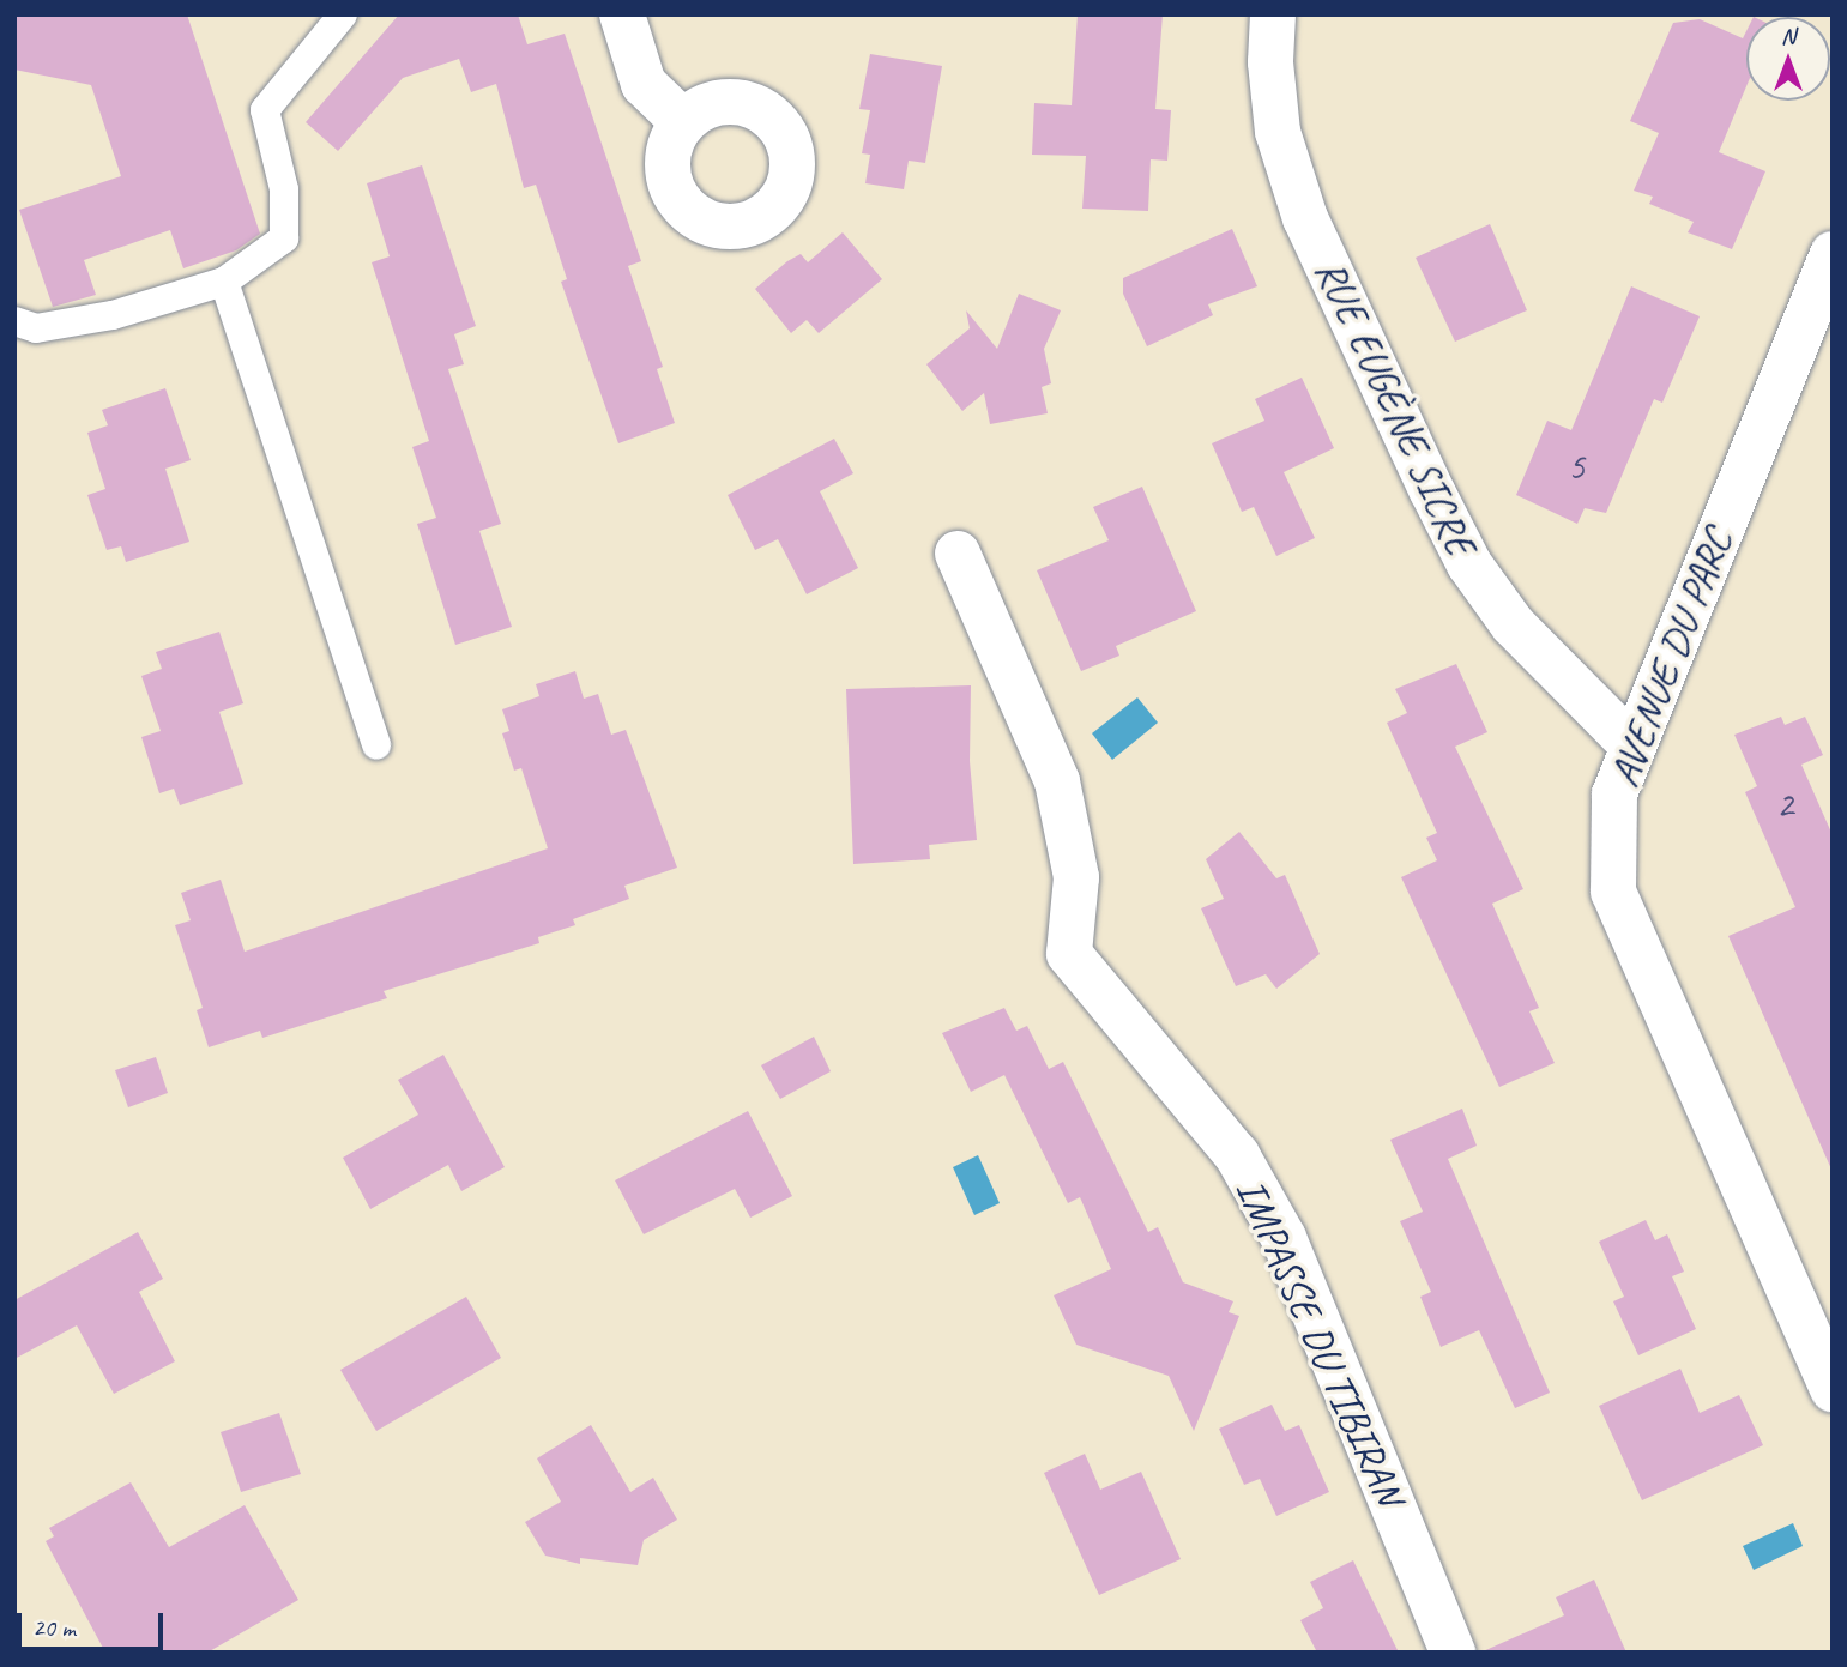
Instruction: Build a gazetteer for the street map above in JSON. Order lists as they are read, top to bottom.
{
  "streets": {
    "street": ["RUE EUGÈNE SICRE", "AVENUE DU PARC", "IMPASSE DU TIBIRAN"]
  },
  "crossings": [
    ["RUE EUGÈNE SICRE", "AVENUE DU PARC"]
  ],
  "house_numbers": ["5", "2"],
  "scale_bar": "20 m",
  "north": "top"
}
